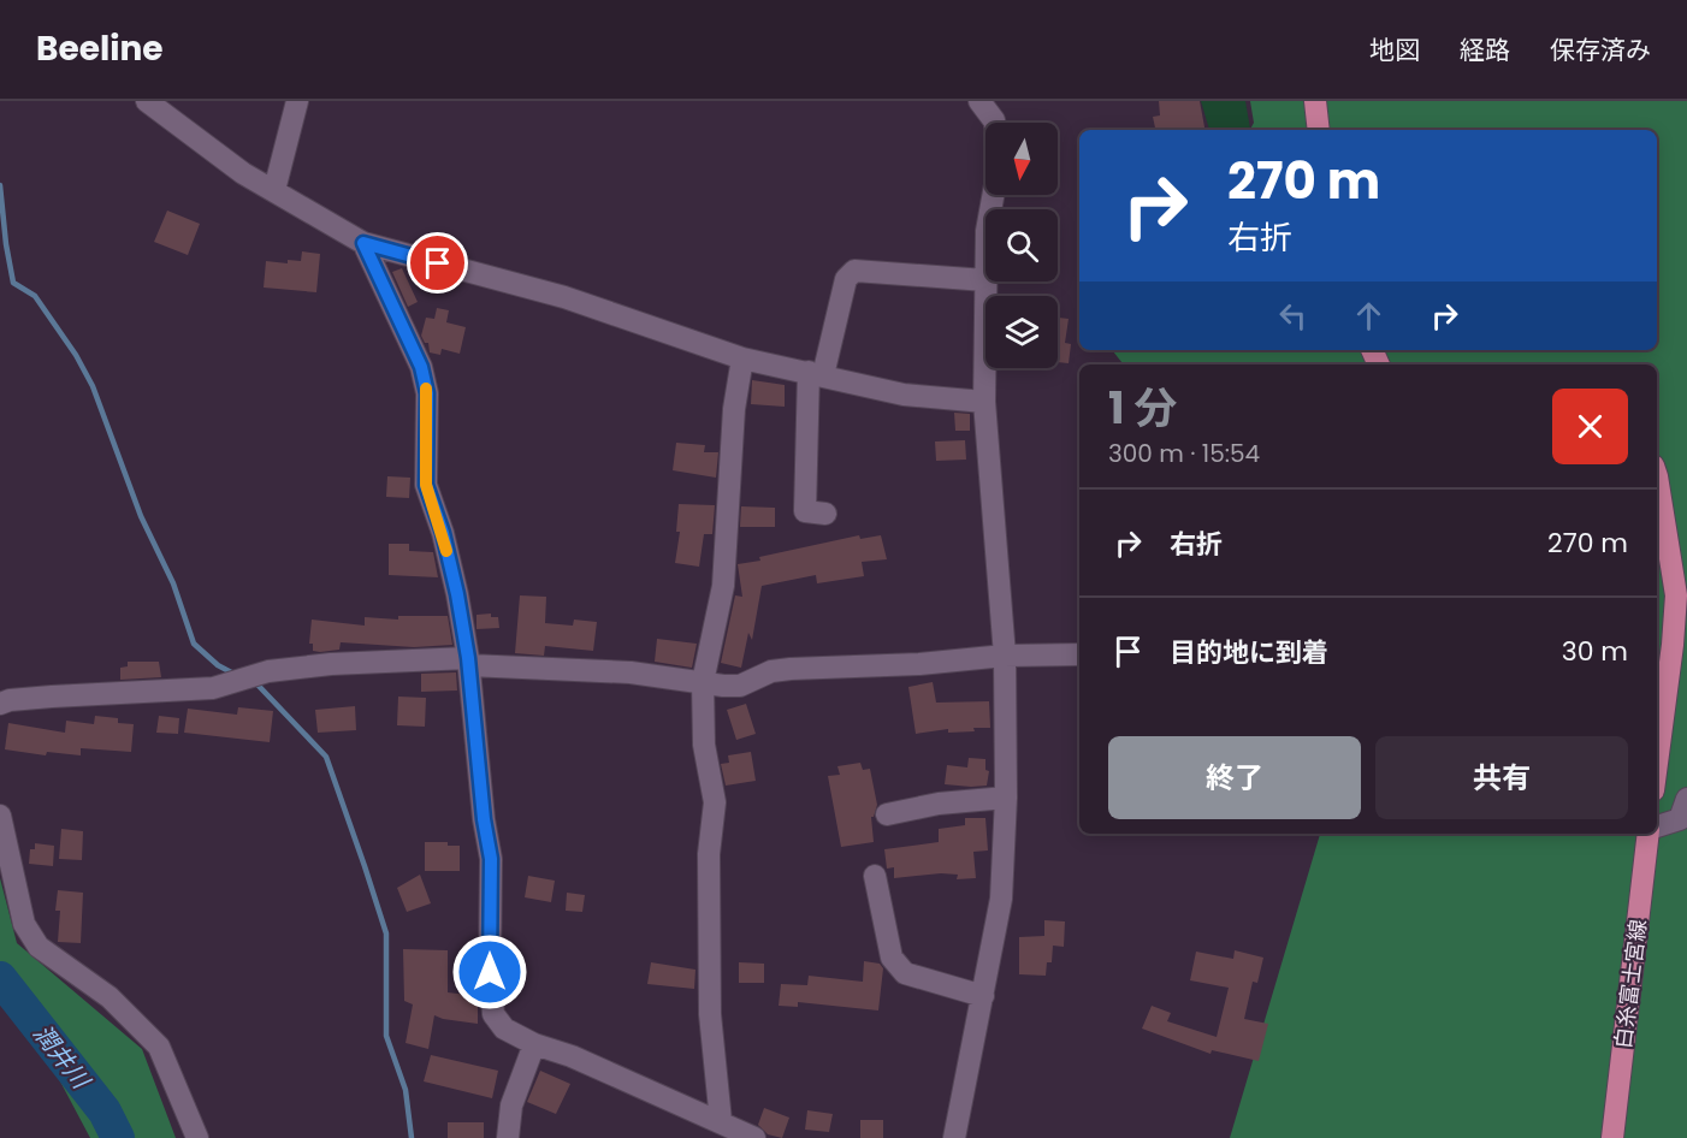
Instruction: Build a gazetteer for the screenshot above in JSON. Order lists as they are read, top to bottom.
{
  "streets": {
    "main road": ["白糸富士宮線"]
  },
  "water": ["潤井川"],
  "north": "bottom",
  "page": {
    "header": "Beeline",
    "nav": ["地図", "経路", "保存済み"],
    "turn": ["270 m", "右折"],
    "heading": ["1 分", "300 m · 15:54"],
    "list": [
      {
        "name": "右折",
        "value": "270 m"
      },
      {
        "name": "目的地に到着",
        "value": "30 m"
      }
    ],
    "buttons": ["終了", "共有"]
  }
}
